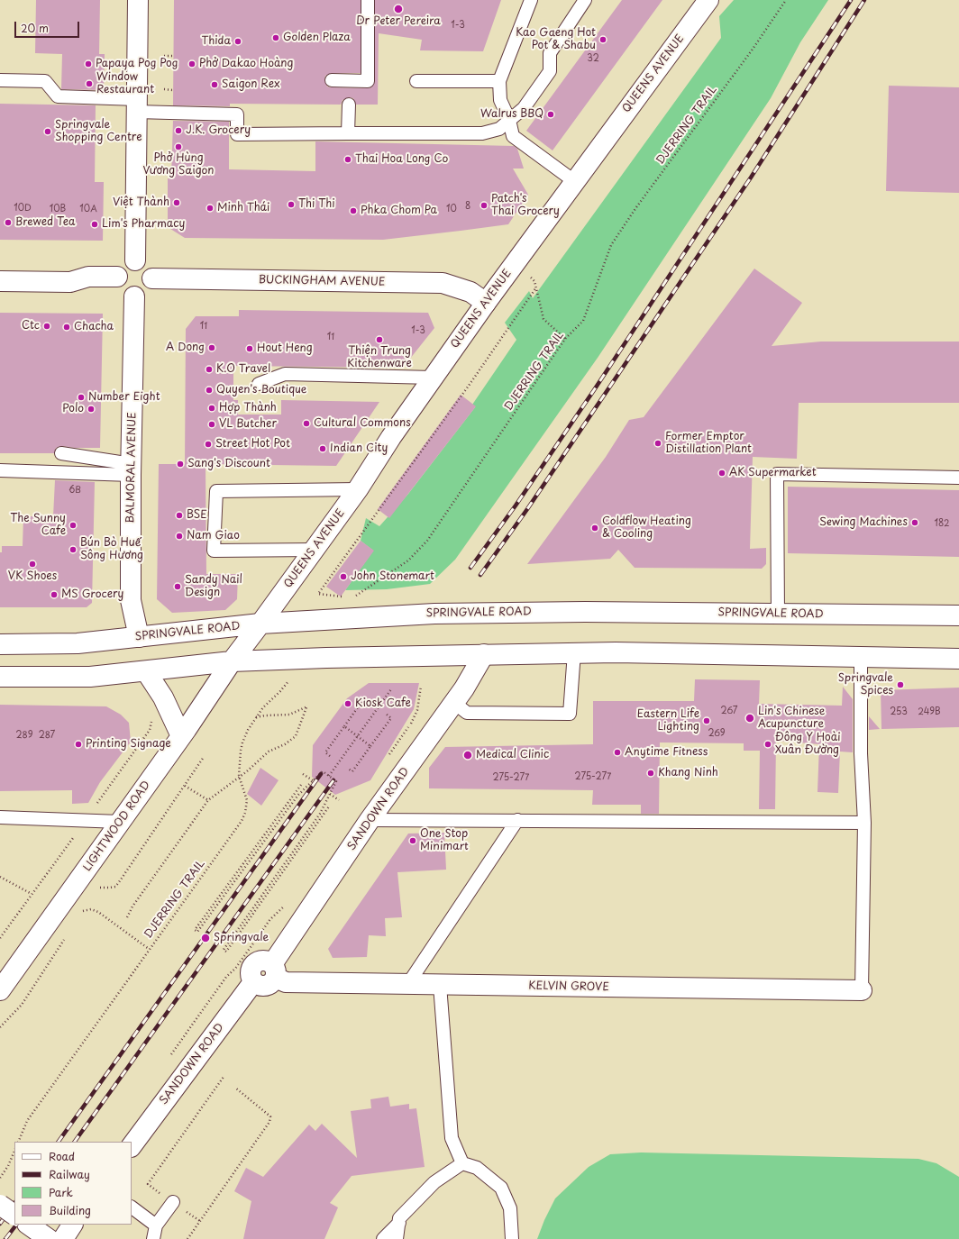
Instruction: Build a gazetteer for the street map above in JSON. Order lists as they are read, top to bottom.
{
  "streets": {
    "main road": [
      "QUEENS AVENUE",
      "BUCKINGHAM AVENUE",
      "BALMORAL AVENUE",
      "SPRINGVALE ROAD",
      "SANDOWN ROAD",
      "LIGHTWOOD ROAD",
      "KELVIN GROVE"
    ],
    "path": ["DJERRING TRAIL"]
  },
  "crossings": [
    ["QUEENS AVENUE", "BUCKINGHAM AVENUE"],
    ["QUEENS AVENUE", "SPRINGVALE ROAD"],
    ["QUEENS AVENUE", "LIGHTWOOD ROAD"],
    ["BUCKINGHAM AVENUE", "BALMORAL AVENUE"],
    ["BALMORAL AVENUE", "SPRINGVALE ROAD"],
    ["SANDOWN ROAD", "KELVIN GROVE"]
  ],
  "places": [
    "Dr Peter Pereira",
    "Golden Plaza",
    "Kao Gaeng Hot Pot & Shabu",
    "Thida",
    "Papaya Pog Pog",
    "Phở Dakao Hoàng",
    "Window Restaurant",
    "Saigon Rex",
    "Walrus BBQ",
    "J.K. Grocery",
    "Springvale Shopping Centre",
    "Phở Hùng Vương Saigon",
    "Thai Hoa Long Co",
    "Việt Thành",
    "Thi Thi",
    "Patch's Thai Grocery",
    "Minh Thái",
    "Phka Chom Pa",
    "Brewed Tea",
    "Lim's Pharmacy",
    "Ctc",
    "Chacha",
    "Thiện Trung Kitchenware",
    "A Dong",
    "Hout Heng",
    "K.O Travel",
    "Quyen's Boutique",
    "Number Eight",
    "Hợp Thành",
    "Polo",
    "Cultural Commons",
    "VL Butcher",
    "Former Emptor Distillation Plant",
    "Street Hot Pot",
    "Indian City",
    "Sang's Discount",
    "AK Supermarket",
    "BSE",
    "Sewing Machines",
    "The Sunny Cafe",
    "Coldflow Heating & Cooling",
    "Nam Giao",
    "Bún Bò Huế Sông Hương",
    "VK Shoes",
    "John Stonemart",
    "Sandy Nail Design",
    "MS Grocery",
    "Springvale Spices",
    "Kiosk Cafe",
    "Lin's Chinese Acupuncture",
    "Eastern Life Lighting",
    "Printing Signage",
    "Đông Y Hoài Xuân Đường",
    "Anytime Fitness",
    "Medical Clinic",
    "Khang Ninh",
    "One Stop Minimart",
    "Springvale"
  ],
  "house_numbers": [
    "1-3",
    "32",
    "8",
    "10D",
    "10B",
    "10A",
    "10",
    "11",
    "1-3",
    "11",
    "6B",
    "182",
    "267",
    "253",
    "249B",
    "269",
    "289",
    "287",
    "275-277",
    "275-277"
  ],
  "legend": [
    "Road",
    "Railway",
    "Park",
    "Building"
  ],
  "scale_bar": "20 m"
}
